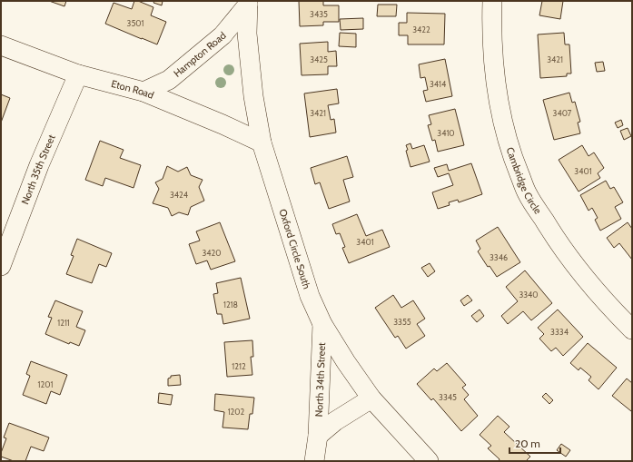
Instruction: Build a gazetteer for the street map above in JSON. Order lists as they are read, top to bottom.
{
  "streets": {
    "street": [
      "Hampton Road",
      "Eton Road",
      "North 35th Street",
      "Cambridge Circle",
      "Oxford Circle South",
      "North 34th Street"
    ]
  },
  "crossings": [
    ["Hampton Road", "Eton Road"],
    ["Hampton Road", "Oxford Circle South"],
    ["Eton Road", "North 35th Street"],
    ["Eton Road", "Oxford Circle South"],
    ["Oxford Circle South", "North 34th Street"]
  ],
  "house_numbers": [
    "3435",
    "3501",
    "3422",
    "3425",
    "3421",
    "3414",
    "3421",
    "3407",
    "3410",
    "3401",
    "3424",
    "3401",
    "3420",
    "3346",
    "3340",
    "1218",
    "3355",
    "1211",
    "3334",
    "1212",
    "1201",
    "3345",
    "1202"
  ],
  "scale_bar": "20 m"
}
